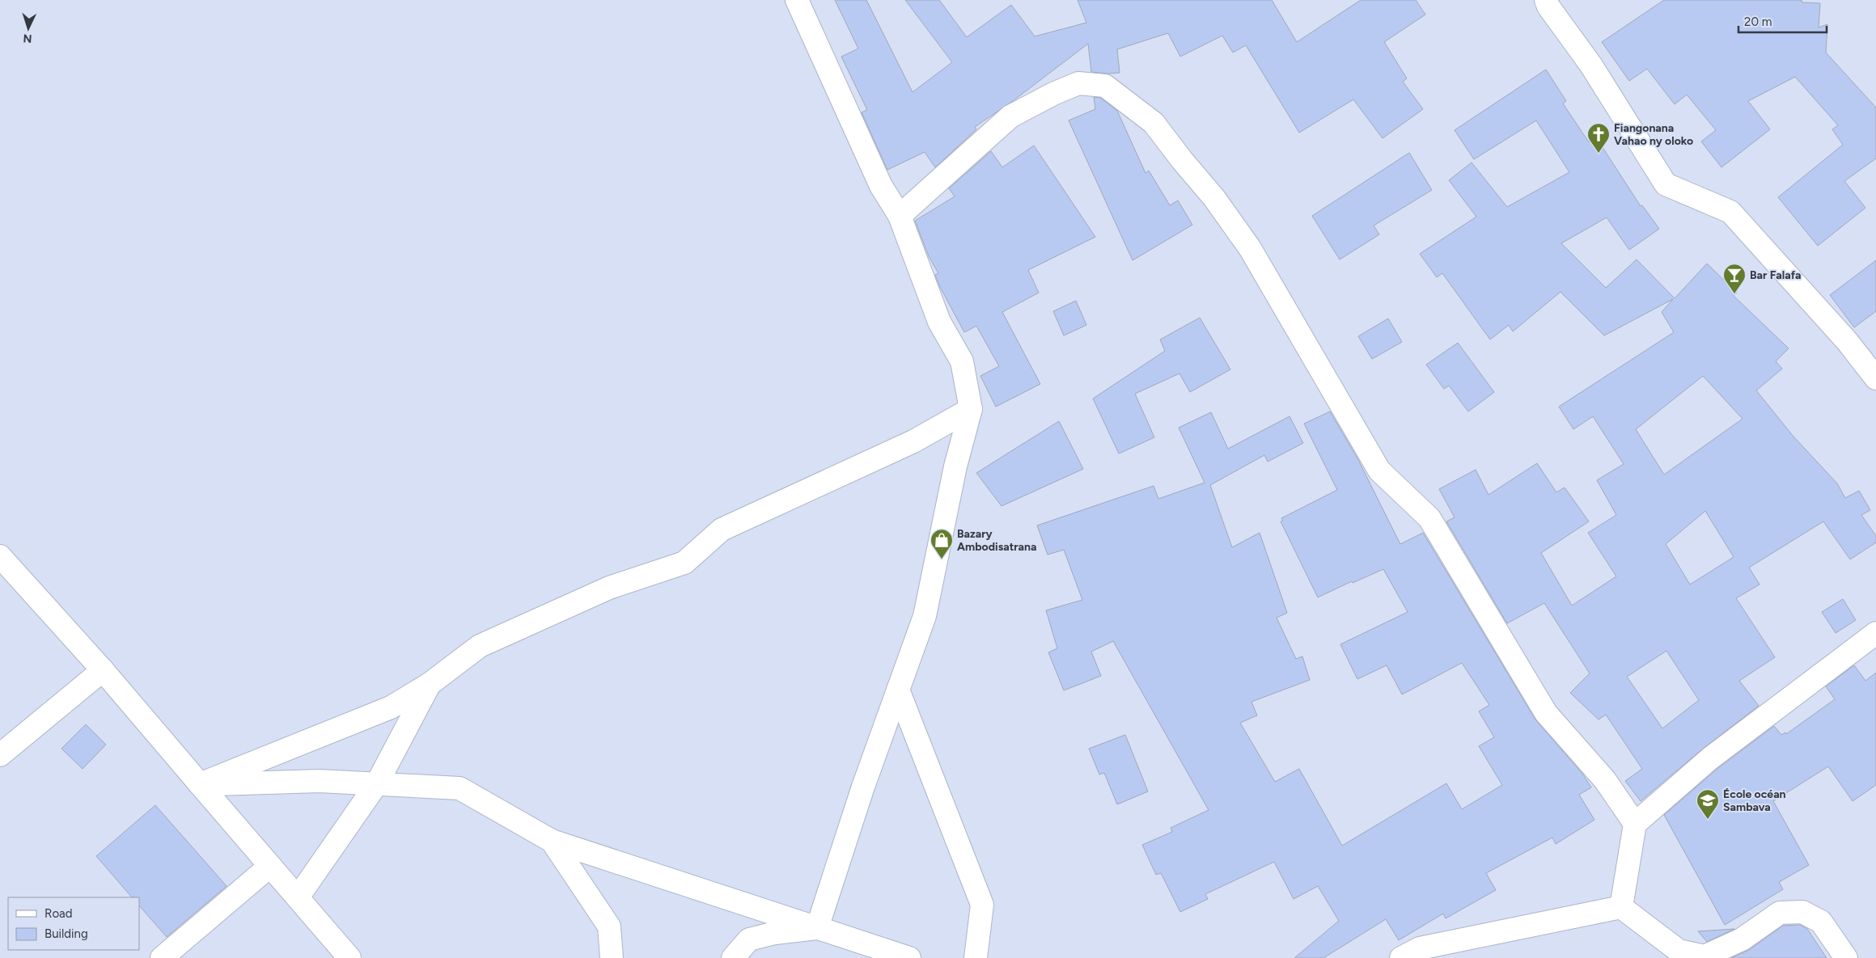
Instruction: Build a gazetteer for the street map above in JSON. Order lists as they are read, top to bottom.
{
  "places": {
    "church": ["Fiangonana Vahao ny oloko"],
    "bar": ["Bar Falafa"],
    "shop": ["Bazary Ambodisatrana"],
    "school or university": ["École océan Sambava"]
  },
  "legend": ["Road", "Building"],
  "scale_bar": "20 m",
  "north": "bottom"
}
